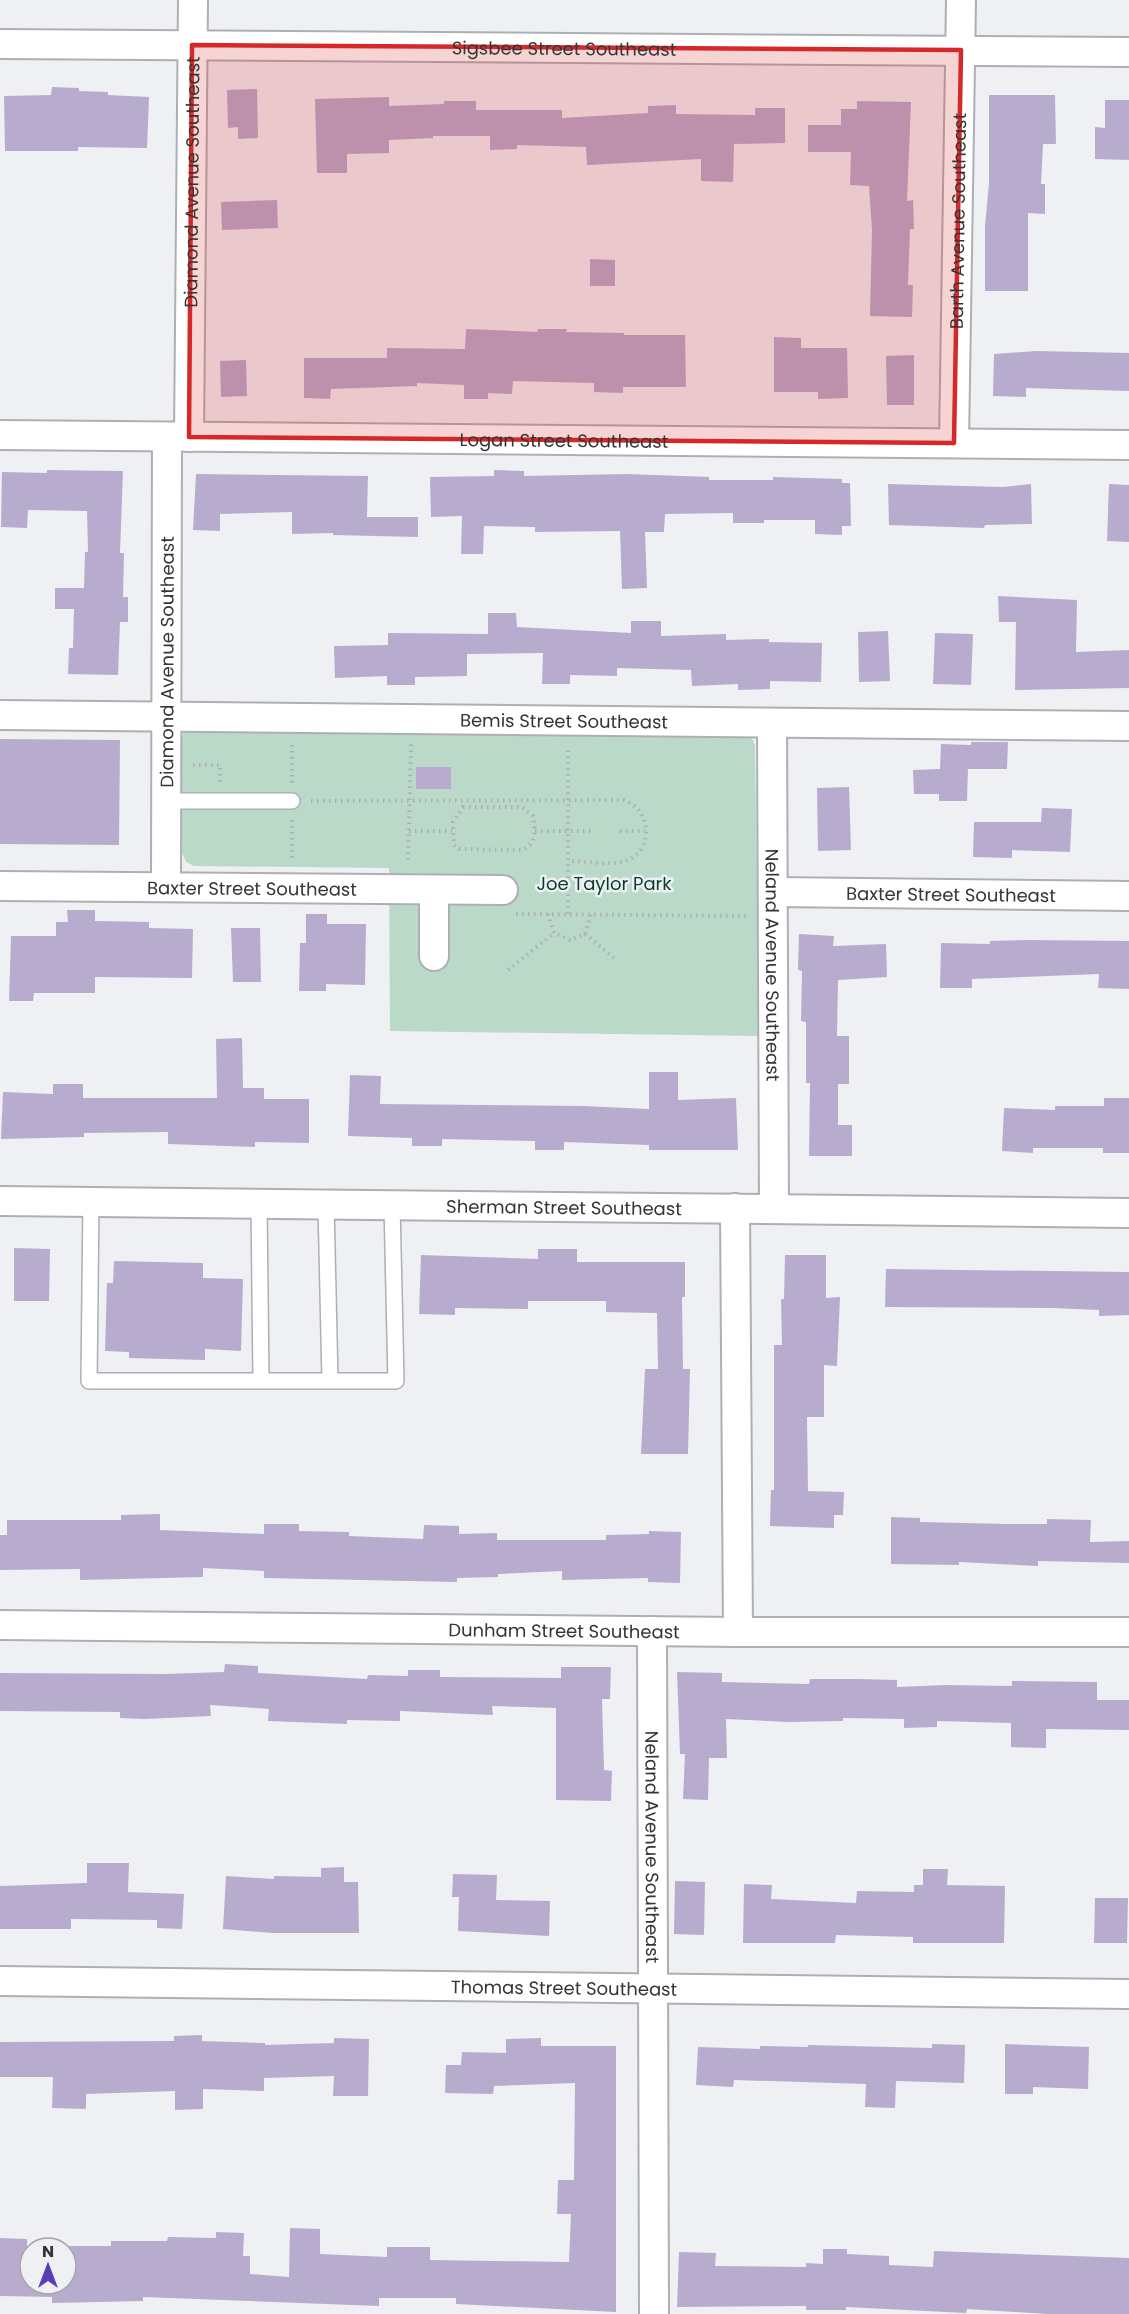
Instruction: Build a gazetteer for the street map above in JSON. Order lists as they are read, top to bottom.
{
  "streets": {
    "street": [
      "Sigsbee Street Southeast",
      "Diamond Avenue Southeast",
      "Barth Avenue Southeast",
      "Logan Street Southeast",
      "Bemis Street Southeast",
      "Baxter Street Southeast",
      "Neland Avenue Southeast",
      "Sherman Street Southeast",
      "Dunham Street Southeast",
      "Thomas Street Southeast"
    ]
  },
  "crossings": [
    ["Sigsbee Street Southeast", "Diamond Avenue Southeast"],
    ["Sigsbee Street Southeast", "Barth Avenue Southeast"],
    ["Diamond Avenue Southeast", "Logan Street Southeast"],
    ["Diamond Avenue Southeast", "Bemis Street Southeast"],
    ["Diamond Avenue Southeast", "Baxter Street Southeast"],
    ["Barth Avenue Southeast", "Logan Street Southeast"],
    ["Bemis Street Southeast", "Neland Avenue Southeast"],
    ["Baxter Street Southeast", "Neland Avenue Southeast"],
    ["Neland Avenue Southeast", "Sherman Street Southeast"],
    ["Neland Avenue Southeast", "Dunham Street Southeast"],
    ["Neland Avenue Southeast", "Thomas Street Southeast"]
  ],
  "parks": ["Joe Taylor Park"],
  "north": "top"
}
